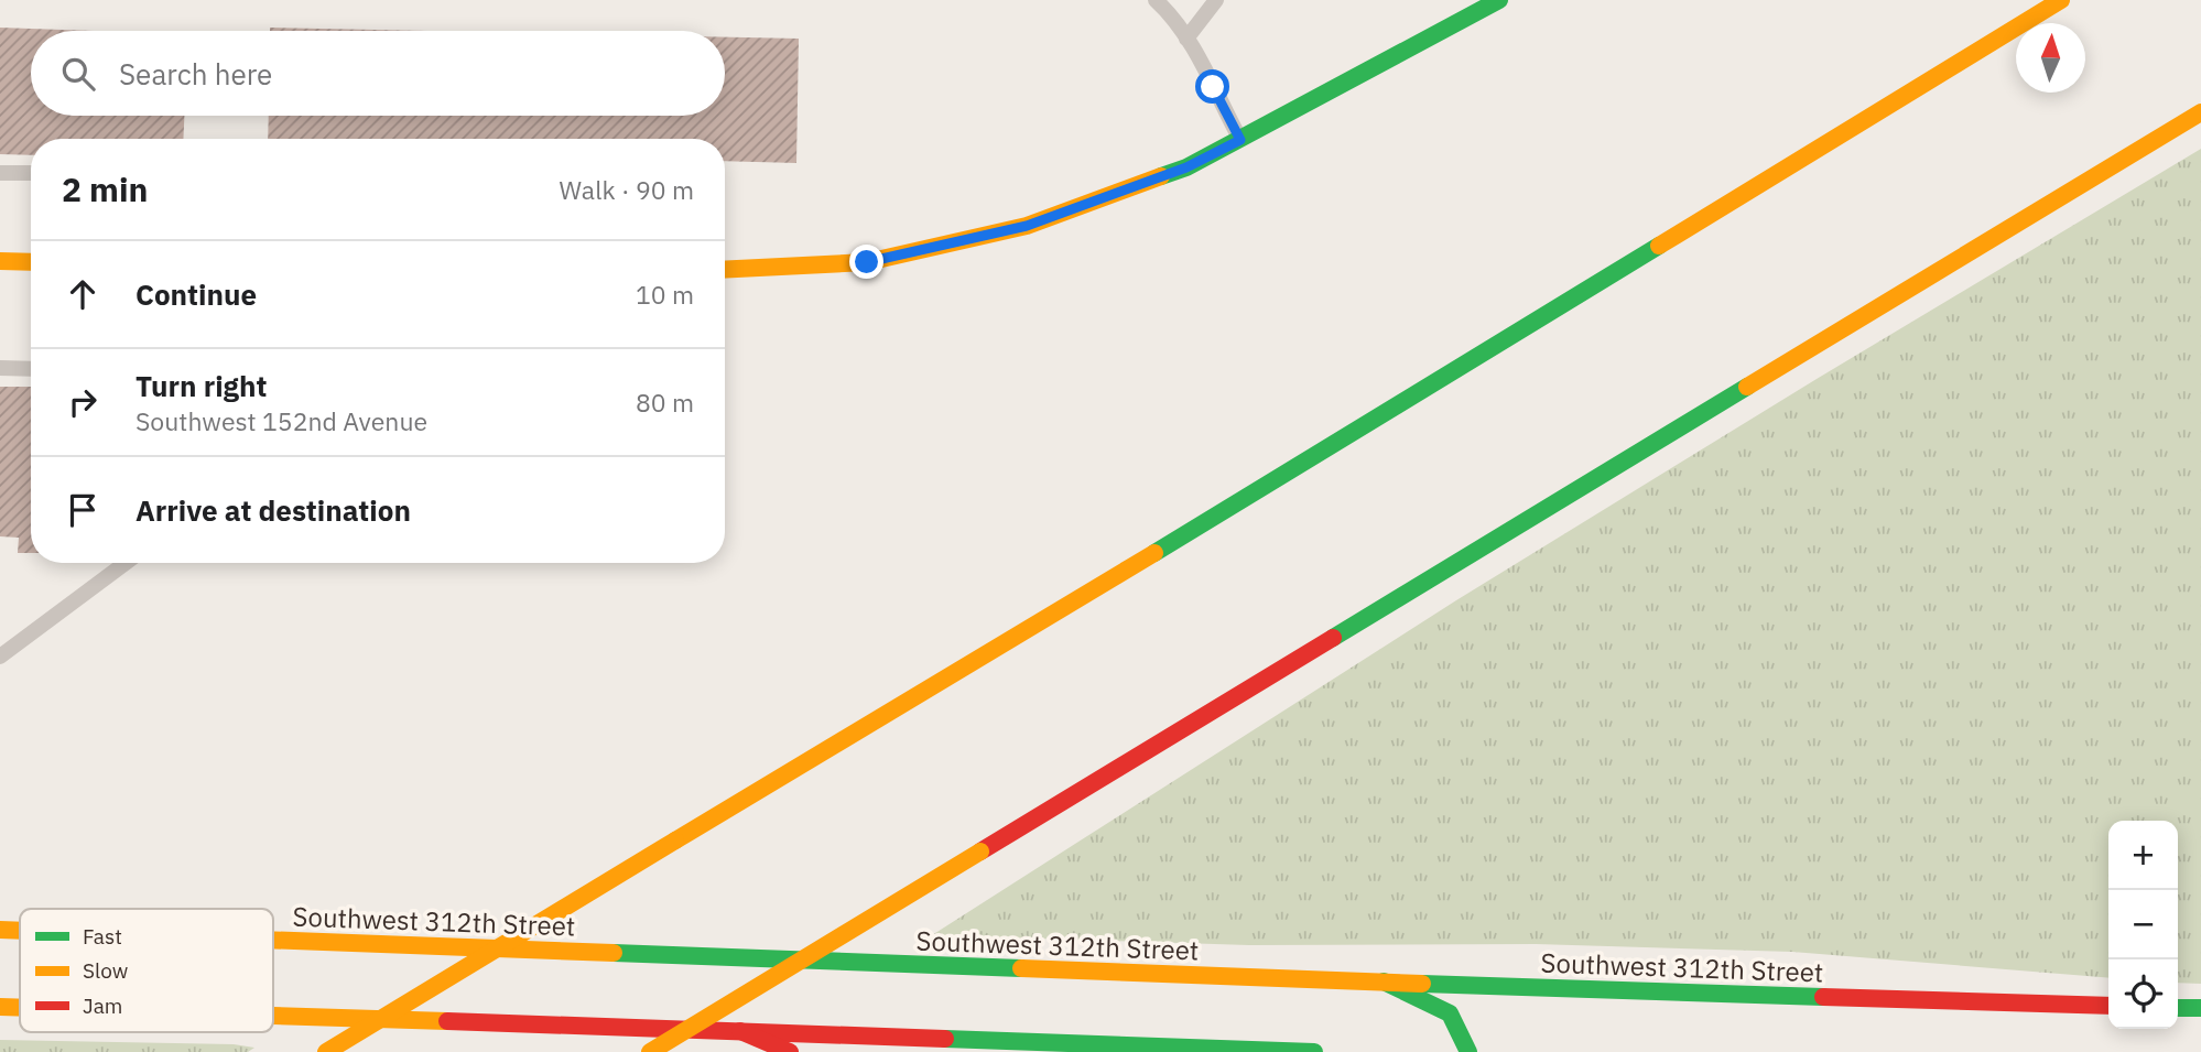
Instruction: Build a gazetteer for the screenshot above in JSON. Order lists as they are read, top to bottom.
{
  "streets": {
    "main road": ["Southwest 312th Street"]
  },
  "legend": ["Fast", "Slow", "Jam"],
  "north": "top",
  "page": {
    "search": "Search here",
    "heading": ["2 min", "Walk · 90 m"],
    "list": [
      ["Continue", "10 m"],
      ["Turn right", "Southwest 152nd Avenue", "80 m"],
      "Arrive at destination"
    ],
    "map_buttons": ["+", "−"]
  }
}
